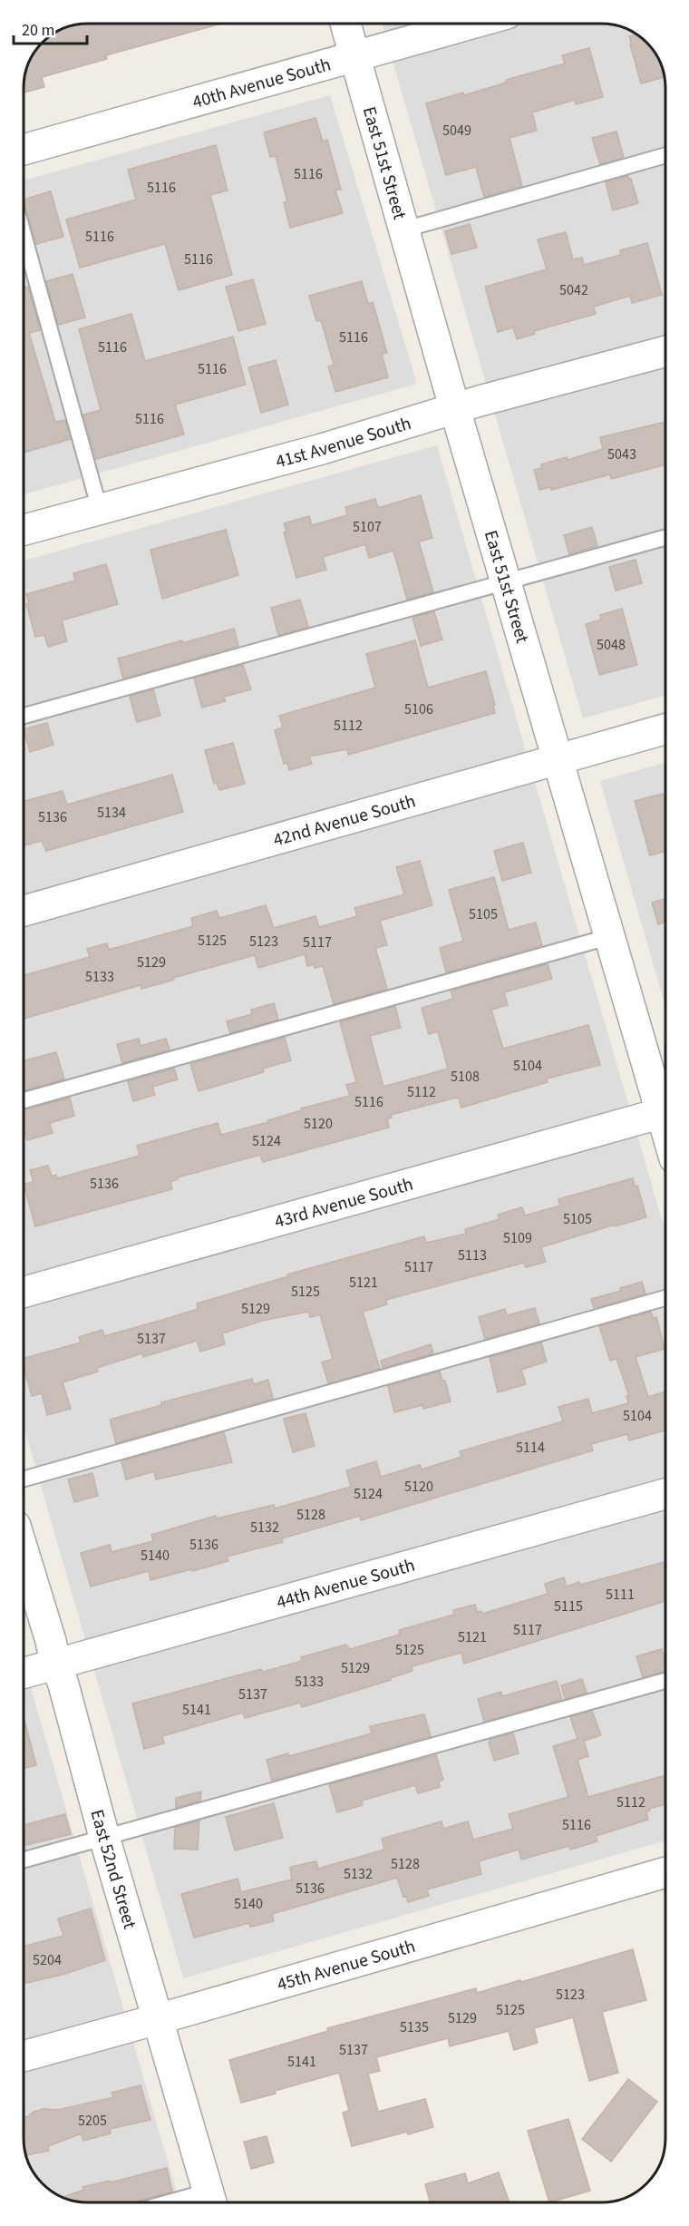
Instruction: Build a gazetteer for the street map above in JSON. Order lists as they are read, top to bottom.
{
  "streets": {
    "street": [
      "40th Avenue South",
      "East 51st Street",
      "41st Avenue South",
      "42nd Avenue South",
      "43rd Avenue South",
      "44th Avenue South",
      "East 52nd Street",
      "45th Avenue South"
    ]
  },
  "crossings": [
    ["40th Avenue South", "East 51st Street"],
    ["East 51st Street", "41st Avenue South"],
    ["East 51st Street", "42nd Avenue South"],
    ["44th Avenue South", "East 52nd Street"],
    ["East 52nd Street", "45th Avenue South"]
  ],
  "house_numbers": [
    "5049",
    "5116",
    "5116",
    "5116",
    "5116",
    "5042",
    "5116",
    "5116",
    "5116",
    "5116",
    "5043",
    "5107",
    "5048",
    "5106",
    "5112",
    "5134",
    "5136",
    "5105",
    "5125",
    "5123",
    "5117",
    "5129",
    "5133",
    "5104",
    "5108",
    "5112",
    "5116",
    "5120",
    "5124",
    "5136",
    "5105",
    "5109",
    "5113",
    "5117",
    "5121",
    "5125",
    "5129",
    "5137",
    "5104",
    "5114",
    "5120",
    "5124",
    "5128",
    "5132",
    "5136",
    "5140",
    "5111",
    "5115",
    "5117",
    "5121",
    "5125",
    "5129",
    "5133",
    "5137",
    "5141",
    "5112",
    "5116",
    "5128",
    "5132",
    "5136",
    "5140",
    "5204",
    "5123",
    "5125",
    "5129",
    "5135",
    "5137",
    "5141",
    "5205"
  ],
  "scale_bar": "20 m"
}
